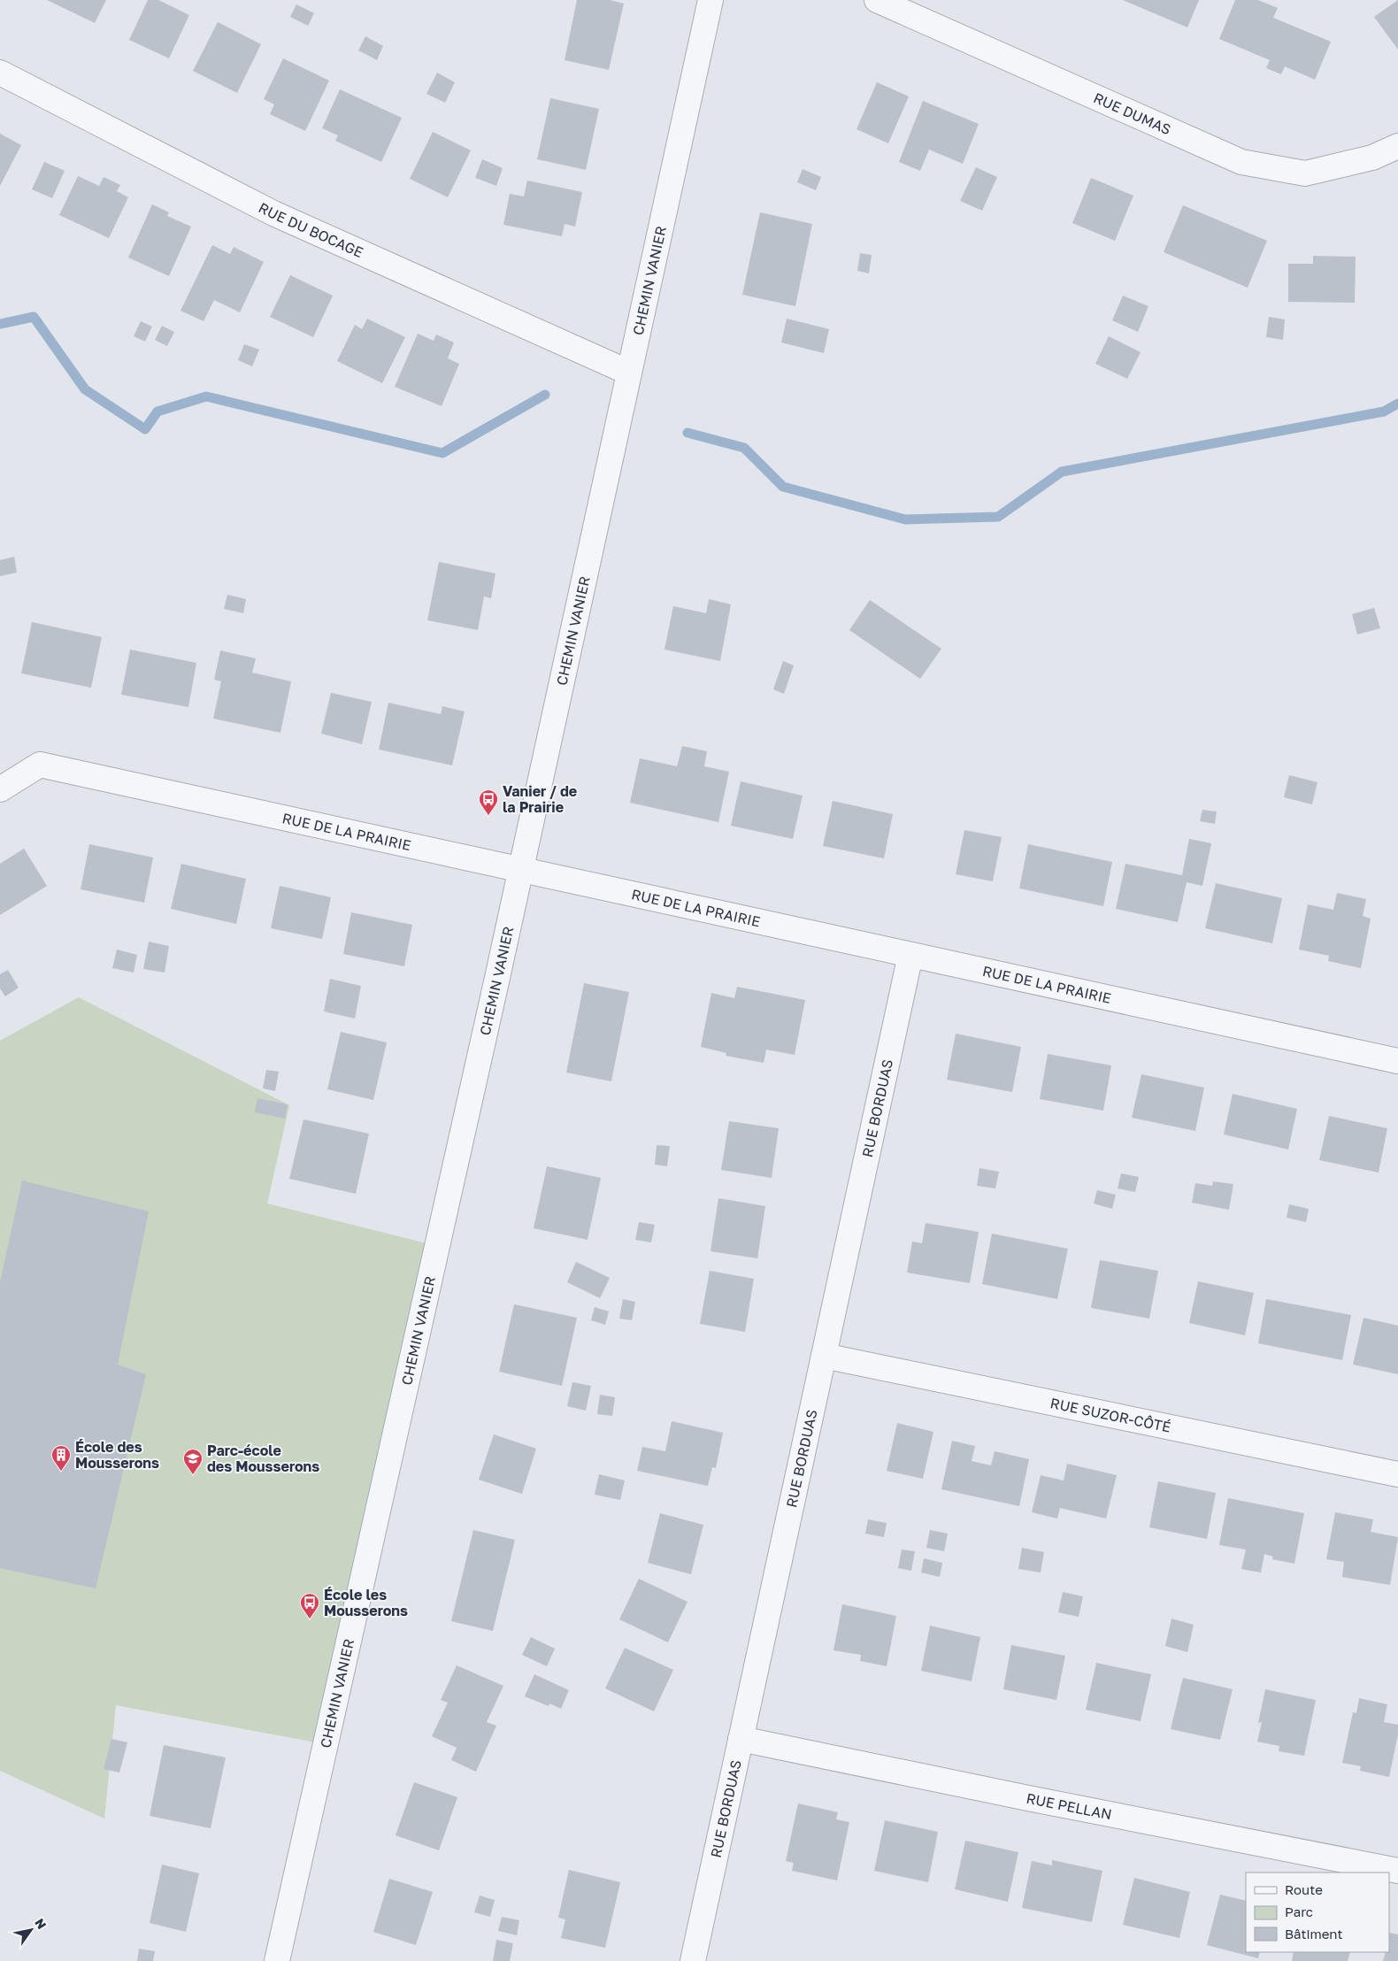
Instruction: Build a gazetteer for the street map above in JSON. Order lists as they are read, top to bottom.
{
  "streets": {
    "street": [
      "RUE DUMAS",
      "RUE DU BOCAGE",
      "CHEMIN VANIER",
      "RUE DE LA PRAIRIE",
      "RUE BORDUAS",
      "RUE SUZOR-CÔTÉ",
      "RUE PELLAN"
    ]
  },
  "crossings": [
    ["RUE DU BOCAGE", "CHEMIN VANIER"],
    ["CHEMIN VANIER", "RUE DE LA PRAIRIE"],
    ["RUE DE LA PRAIRIE", "RUE BORDUAS"],
    ["RUE BORDUAS", "RUE SUZOR-CÔTÉ"],
    ["RUE BORDUAS", "RUE PELLAN"]
  ],
  "places": {
    "bus stop": ["Vanier / de la Prairie", "École les Mousserons"],
    "building": ["École des Mousserons"],
    "school or university": ["Parc-école des Mousserons"]
  },
  "legend": ["Route", "Parc", "Bâtiment"],
  "north": "top right"
}
